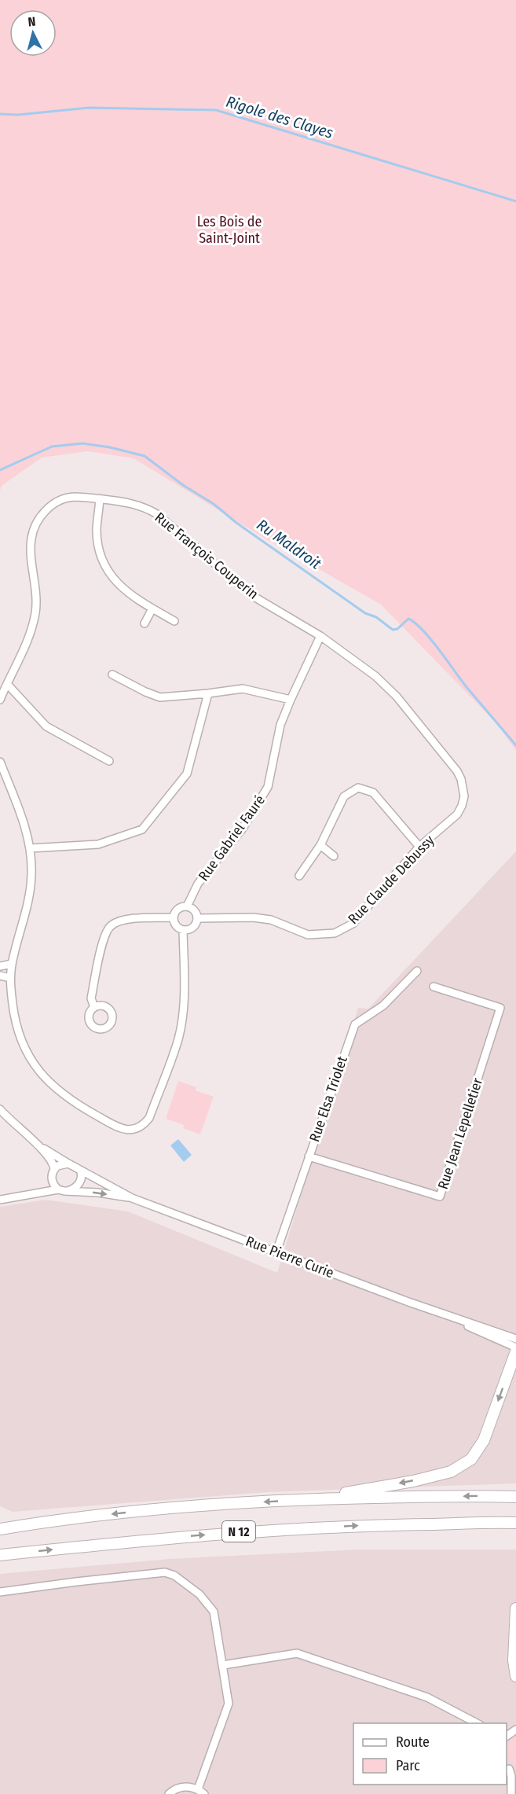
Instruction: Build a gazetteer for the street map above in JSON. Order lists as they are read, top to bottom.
{
  "streets": {
    "highway": ["N 12"],
    "street": [
      "Rue François Couperin",
      "Rue Gabriel Fauré",
      "Rue Claude Debussy",
      "Rue Elsa Triolet",
      "Rue Jean Lepelletier",
      "Rue Pierre Curie"
    ]
  },
  "crossings": [
    ["Rue François Couperin", "Rue Gabriel Fauré"],
    ["Rue François Couperin", "Rue Claude Debussy"],
    ["Rue Gabriel Fauré", "Rue Claude Debussy"],
    ["Rue Elsa Triolet", "Rue Jean Lepelletier"],
    ["Rue Elsa Triolet", "Rue Pierre Curie"]
  ],
  "water": ["Rigole des Clayes", "Ru Maldroit"],
  "parks": ["Les Bois de Saint-Joint"],
  "legend": ["Route", "Parc"],
  "north": "top"
}
